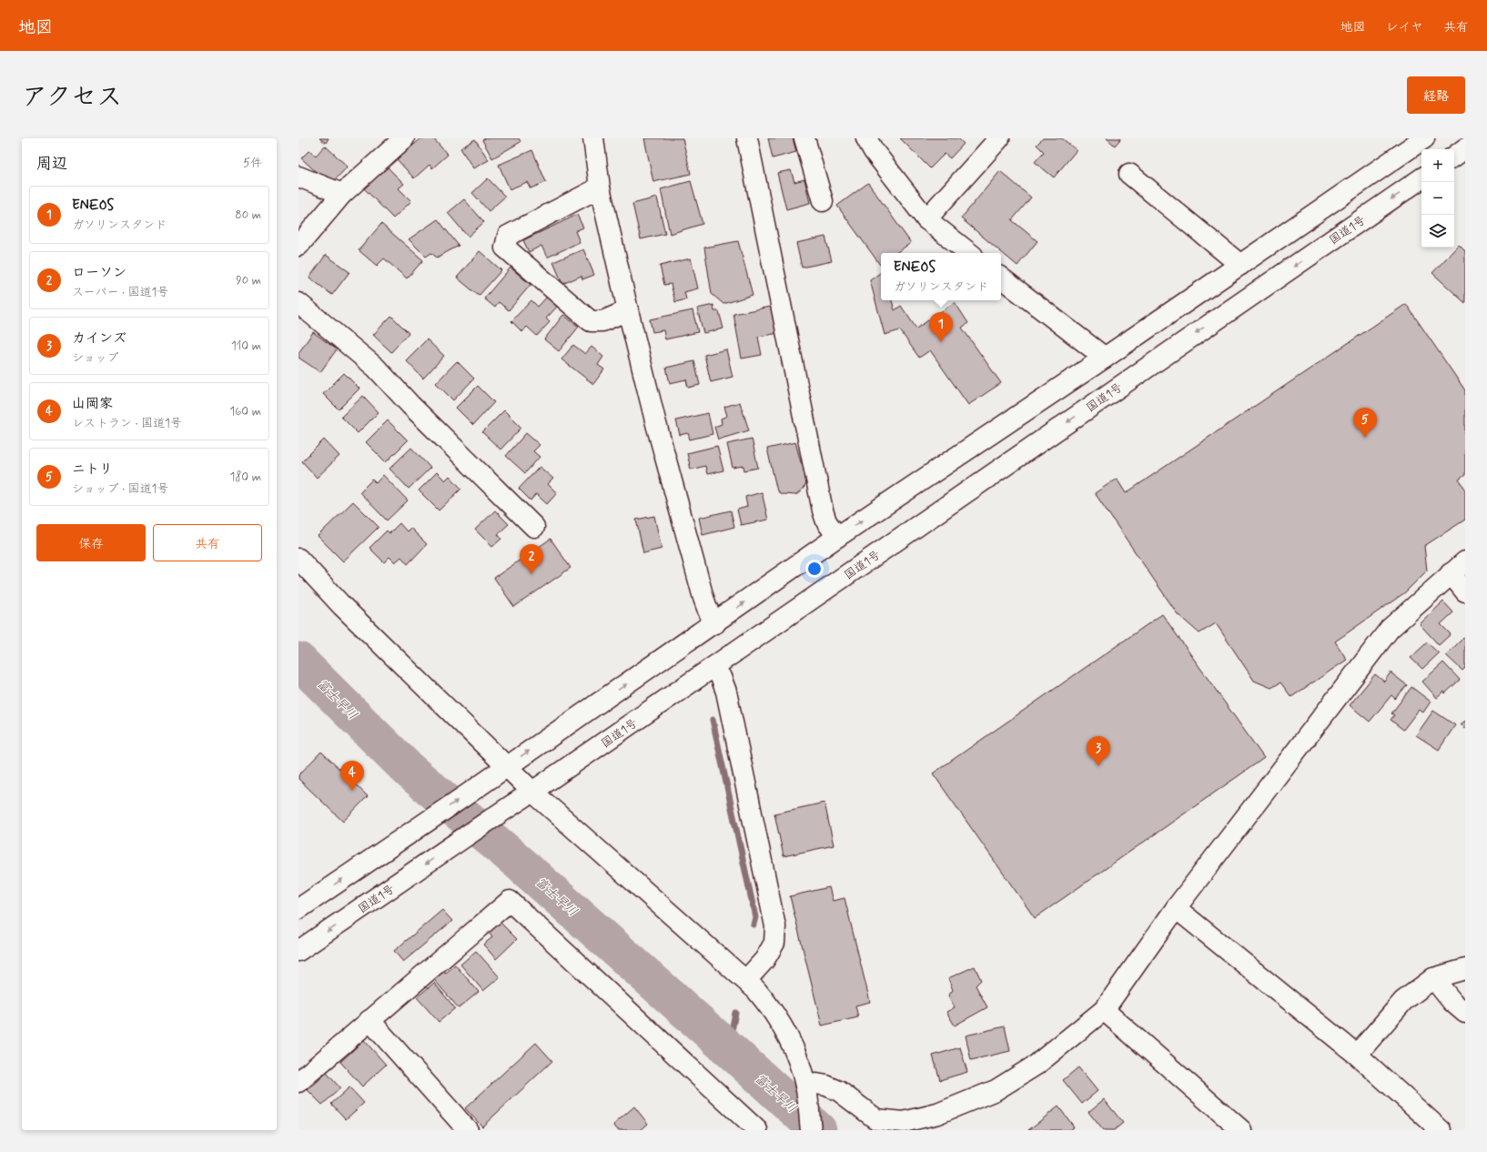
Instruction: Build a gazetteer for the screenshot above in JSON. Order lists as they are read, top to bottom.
{
  "streets": {
    "main road": ["国道1号"]
  },
  "water": ["富士早川"],
  "page": {
    "header": "地図",
    "nav": ["地図", "レイヤ", "共有"],
    "title": "アクセス",
    "buttons": [
      "経路",
      ["保存", "共有"]
    ],
    "heading": ["周辺", "5件"],
    "map_buttons": ["+", "−"],
    "list": [
      {
        "mark": "1",
        "name": "ENEOS",
        "note": "ガソリンスタンド",
        "value": "80 m"
      },
      {
        "mark": "2",
        "name": "ローソン",
        "note": "スーパー · 国道1号",
        "value": "90 m"
      },
      {
        "mark": "3",
        "name": "カインズ",
        "note": "ショップ",
        "value": "110 m"
      },
      {
        "mark": "4",
        "name": "山岡家",
        "note": "レストラン · 国道1号",
        "value": "160 m"
      },
      {
        "mark": "5",
        "name": "ニトリ",
        "note": "ショップ · 国道1号",
        "value": "180 m"
      }
    ],
    "popup": ["ENEOS", "ガソリンスタンド"],
    "pins": [
      "1",
      "5",
      "2",
      "3",
      "4"
    ]
  }
}
